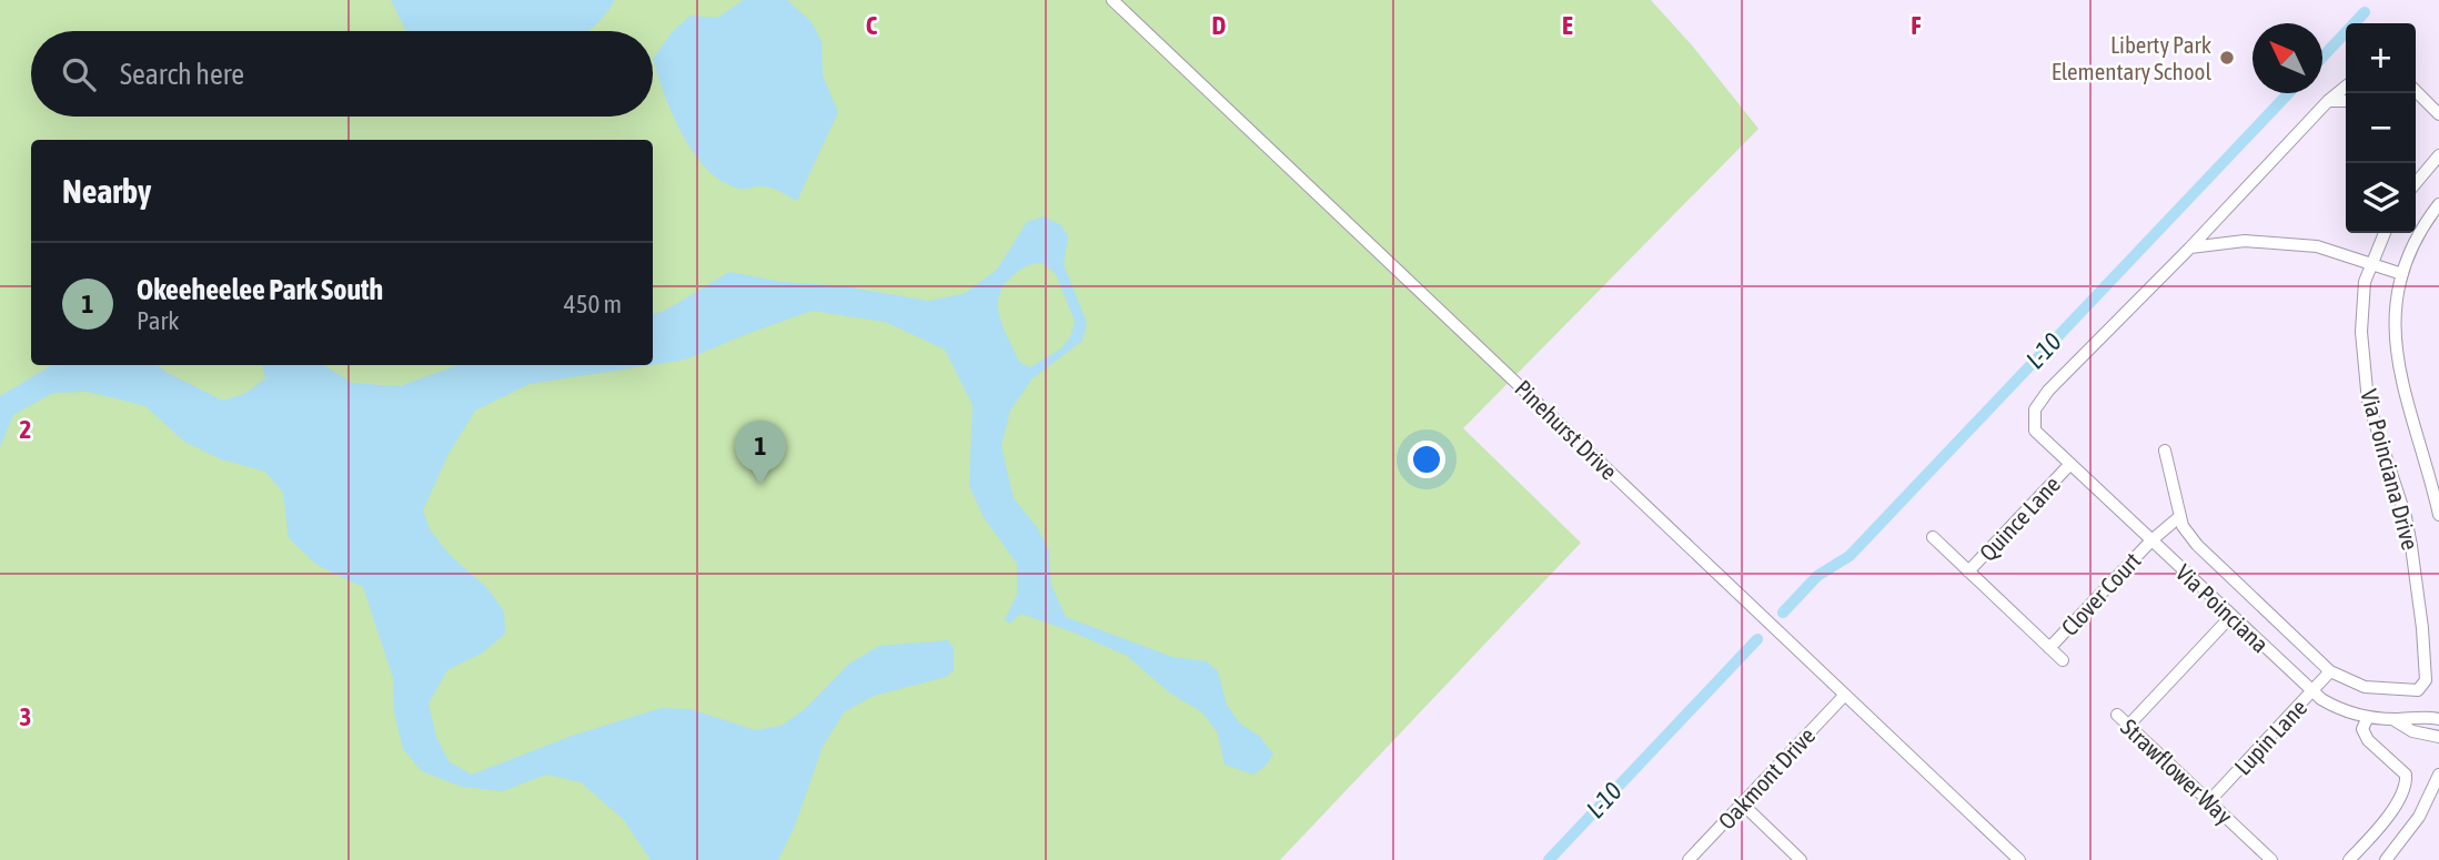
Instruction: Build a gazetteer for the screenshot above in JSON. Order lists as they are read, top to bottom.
{
  "streets": {
    "street": [
      "Pinehurst Drive",
      "Via Poinciana Drive",
      "Quince Lane",
      "Clover Court",
      "Via Poinciana",
      "Lupin Lane",
      "Strawflower Way",
      "Oakmont Drive"
    ]
  },
  "crossings": [
    ["Pinehurst Drive", "Oakmont Drive"],
    ["Via Poinciana Drive", "Lupin Lane"],
    ["Quince Lane", "Via Poinciana"],
    ["Clover Court", "Via Poinciana"],
    ["Via Poinciana", "Lupin Lane"],
    ["Lupin Lane", "Strawflower Way"]
  ],
  "water": ["L-10"],
  "places": ["Liberty Park Elementary School"],
  "north": "top left",
  "page": {
    "map_buttons": ["+", "−"],
    "search": "Search here",
    "heading": "Nearby",
    "list": [
      {
        "mark": "1",
        "name": "Okeeheelee Park South",
        "note": "Park",
        "value": "450 m"
      }
    ],
    "pins": "1"
  },
  "grid": {
    "columns": [
      "C",
      "D",
      "E",
      "F"
    ],
    "rows": ["2", "3"]
  }
}
